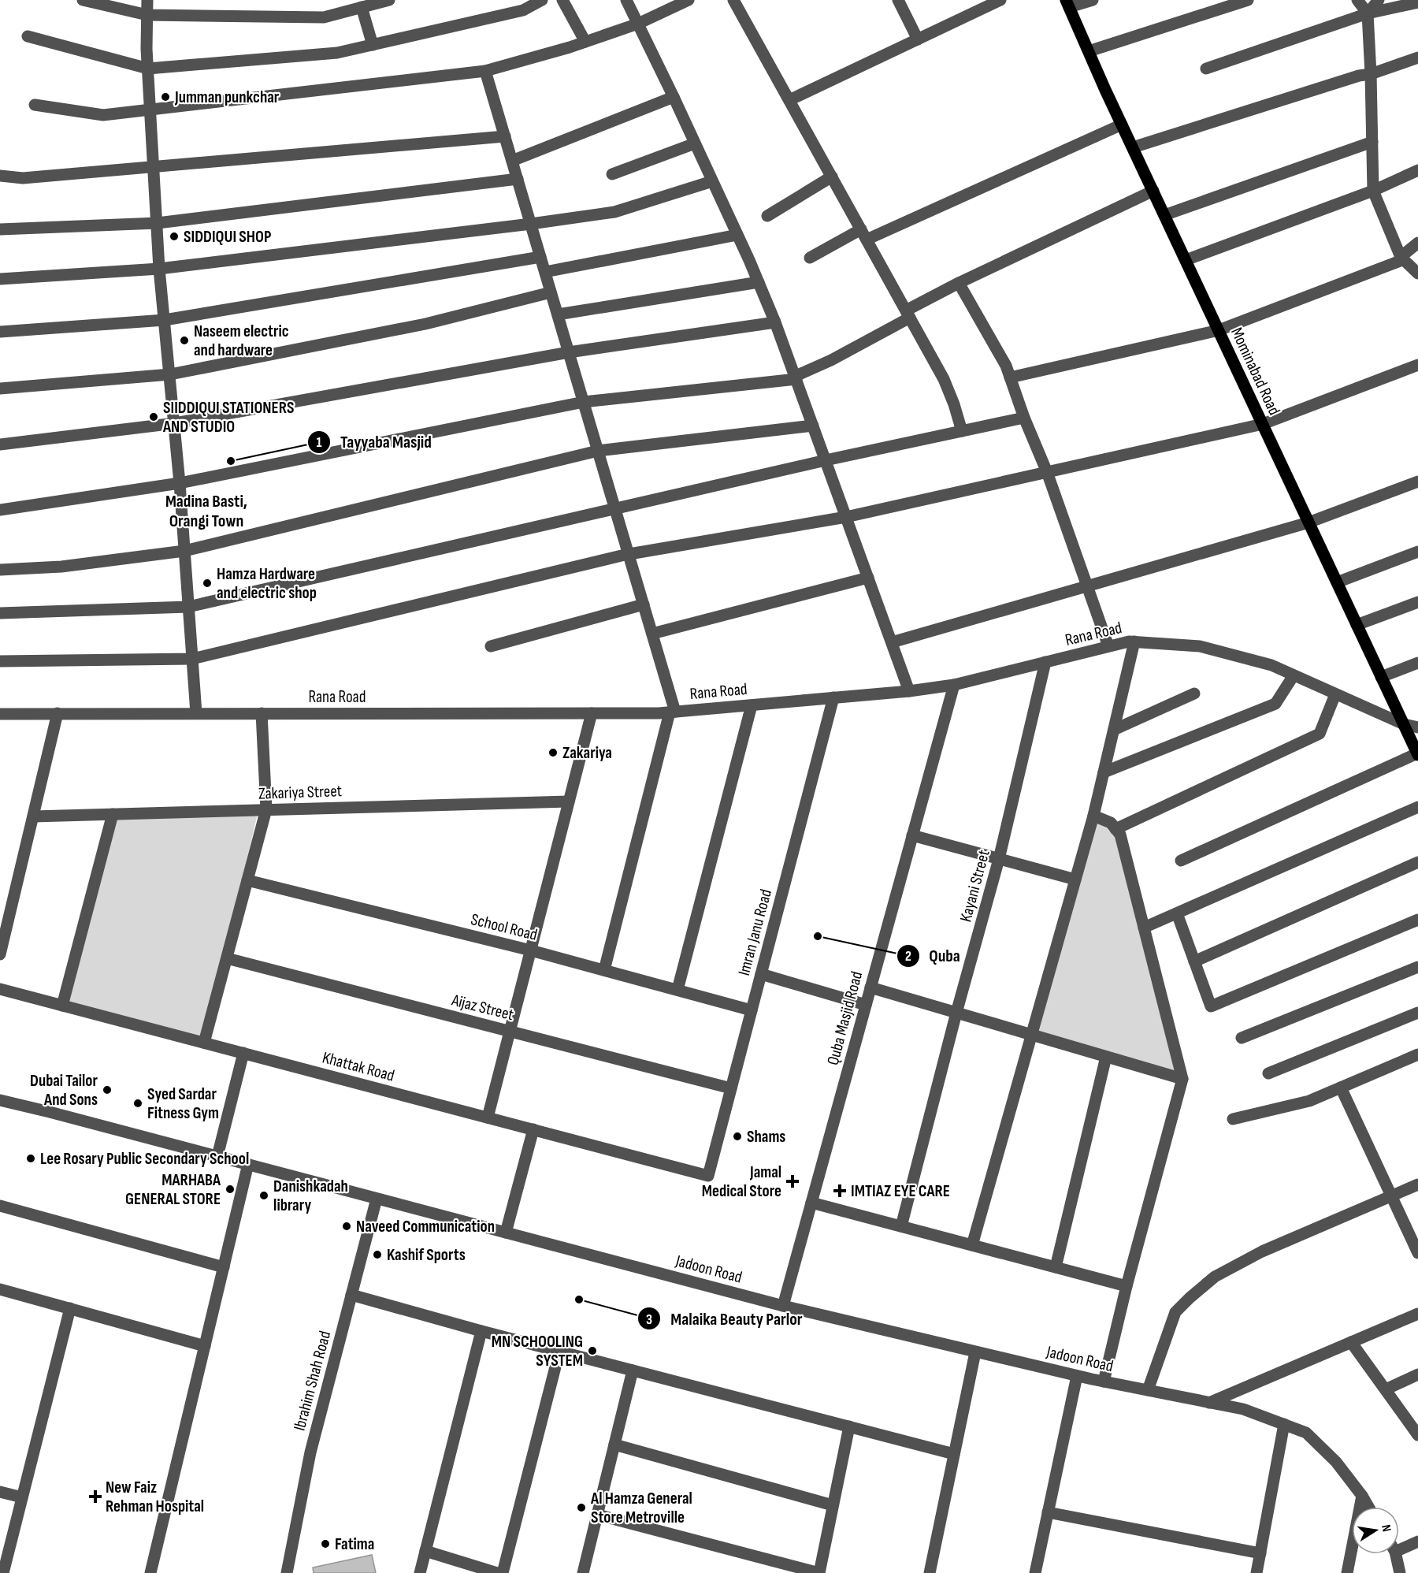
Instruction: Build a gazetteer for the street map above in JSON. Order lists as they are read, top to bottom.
{
  "streets": {
    "main road": ["Mominabad Road"],
    "street": [
      "Rana Road",
      "Zakariya Street",
      "Kayani Street",
      "School Road",
      "Imran Janu Road",
      "Aijaz Street",
      "Quba Masjid Road",
      "Khattak Road",
      "Jadoon Road",
      "Ibrahim Shah Road"
    ]
  },
  "crossings": [
    ["Mominabad Road", "Rana Road"],
    ["Rana Road", "Kayani Street"],
    ["Rana Road", "Imran Janu Road"],
    ["Rana Road", "Quba Masjid Road"],
    ["School Road", "Imran Janu Road"],
    ["Imran Janu Road", "Aijaz Street"],
    ["Imran Janu Road", "Khattak Road"],
    ["Quba Masjid Road", "Jadoon Road"],
    ["Jadoon Road", "Ibrahim Shah Road"]
  ],
  "districts": ["Madina Basti, Orangi Town"],
  "places": {
    "other": [
      "Jumman punkchar",
      "SIDDIQUI SHOP",
      "Naseem electric and hardware",
      "SIIDDIQUI STATIONERS AND STUDIO",
      "Tayyaba Masjid",
      "Hamza Hardware and electric shop",
      "Zakariya",
      "Quba",
      "Dubai Tailor And Sons",
      "Syed Sardar Fitness Gym",
      "Shams",
      "Lee Rosary Public Secondary School",
      "MARHABA GENERAL STORE",
      "Danishkadah library",
      "Naveed Communication",
      "Kashif Sports",
      "Malaika Beauty Parlor",
      "MN SCHOOLING SYSTEM",
      "Al Hamza General Store Metroville",
      "Fatima"
    ],
    "health": ["Jamal Medical Store", "IMTIAZ EYE CARE", "New Faiz Rehman Hospital"]
  },
  "north": "right"
}
